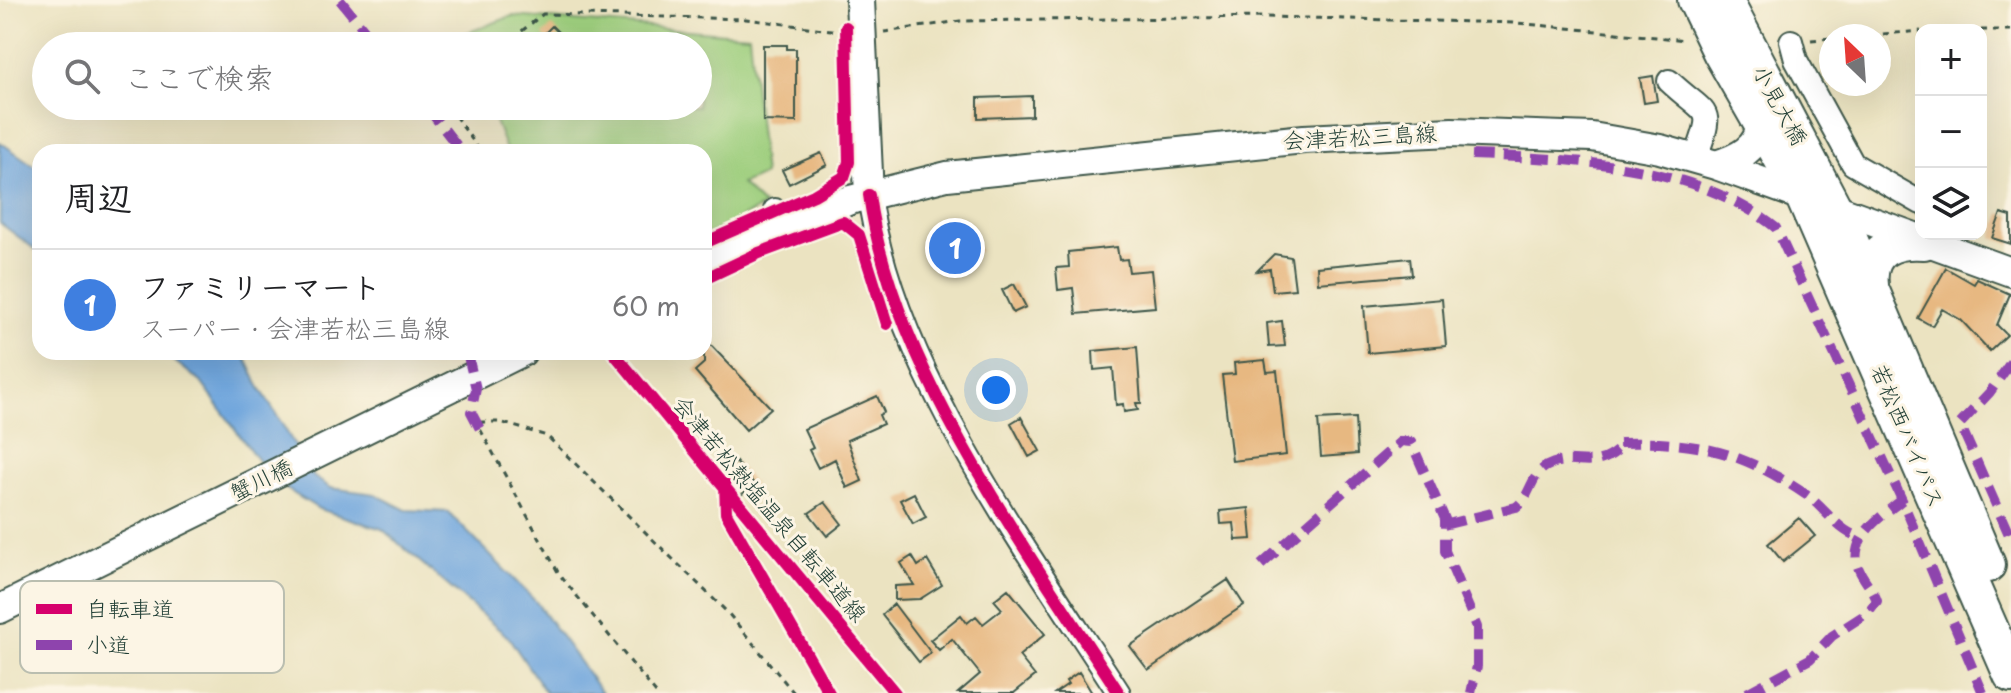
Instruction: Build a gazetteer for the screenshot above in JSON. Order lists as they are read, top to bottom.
{
  "streets": {
    "highway": ["小見大橋", "若松西バイパス"],
    "main road": ["会津若松三島線", "蟹川橋"],
    "cycle path": ["会津若松熱塩温泉自転車道線"]
  },
  "crossings": [
    ["小見大橋", "会津若松三島線"],
    ["小見大橋", "若松西バイパス"],
    ["会津若松三島線", "若松西バイパス"]
  ],
  "legend": ["自転車道", "小道"],
  "north": "top left",
  "page": {
    "map_buttons": ["+", "−"],
    "search": "ここで検索",
    "heading": "周辺",
    "pins": "1",
    "list": [
      {
        "mark": "1",
        "name": "ファミリーマート",
        "note": "スーパー · 会津若松三島線",
        "value": "60 m"
      }
    ]
  }
}
